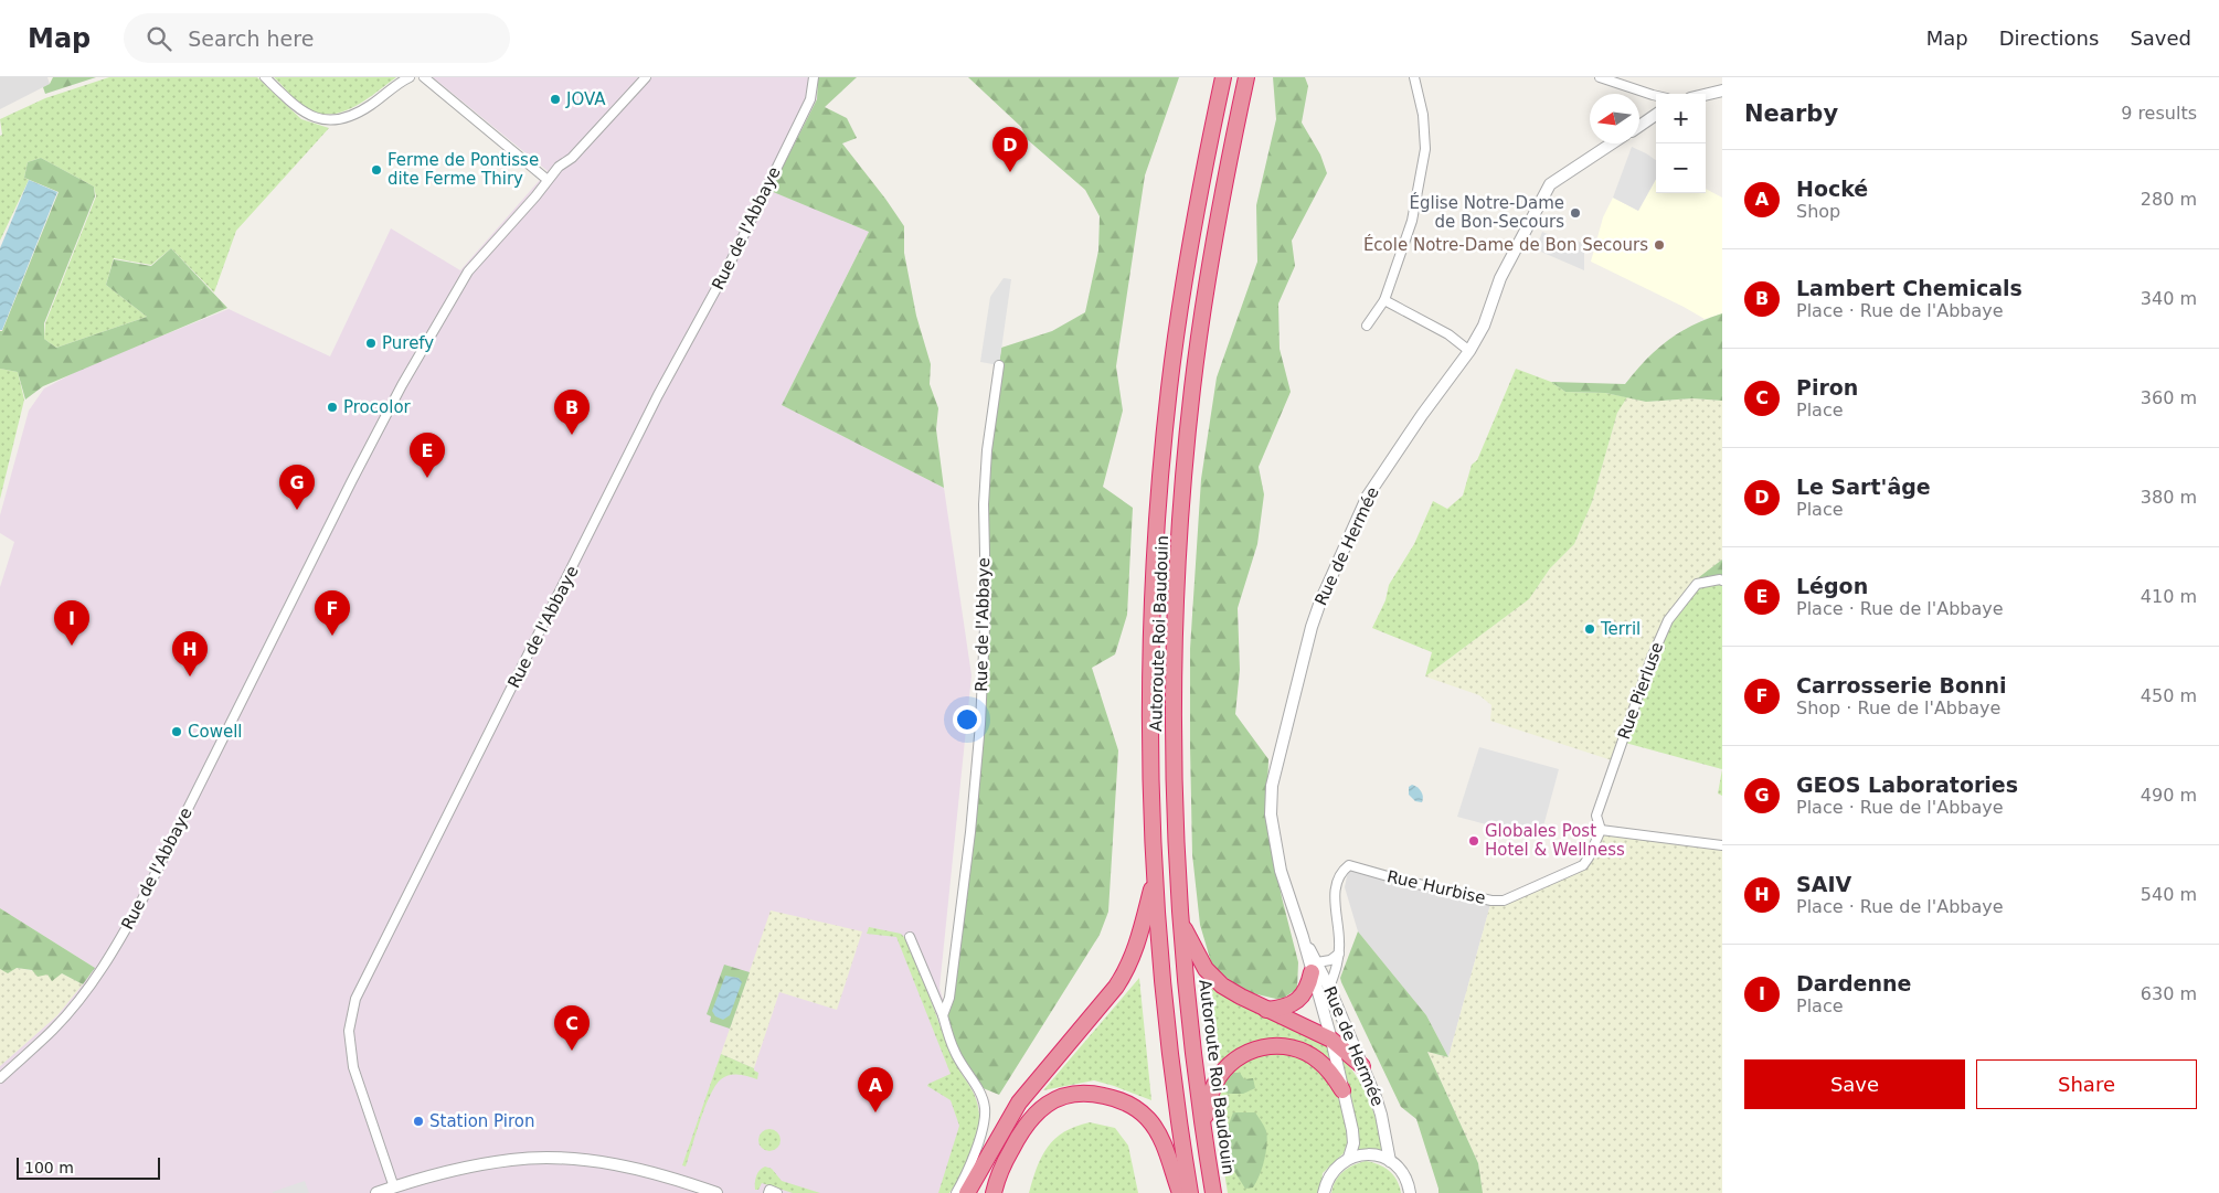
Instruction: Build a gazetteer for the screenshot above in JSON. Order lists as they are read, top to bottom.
{
  "streets": {
    "highway": ["Autoroute Roi Baudouin"],
    "street": [
      "Rue de l'Abbaye",
      "Rue de Hermée",
      "Rue Pierluse",
      "Rue Hurbise"
    ]
  },
  "crossings": [
    ["Rue de Hermée", "Rue Hurbise"],
    ["Rue Pierluse", "Rue Hurbise"]
  ],
  "places": [
    "JOVA",
    "Ferme de Pontisse dite Ferme Thiry",
    "Église Notre-Dame de Bon-Secours",
    "École Notre-Dame de Bon Secours",
    "Purefy",
    "Procolor",
    "Terril",
    "Cowell",
    "Globales Post Hotel & Wellness",
    "Station Piron"
  ],
  "scale_bar": "100 m",
  "north": "left",
  "page": {
    "header": "Map",
    "search": "Search here",
    "nav": ["Map", "Directions", "Saved"],
    "heading": ["Nearby", "9 results"],
    "map_buttons": ["+", "−"],
    "pins": [
      "D",
      "B",
      "E",
      "G",
      "F",
      "I",
      "H",
      "C",
      "A"
    ],
    "list": [
      {
        "mark": "A",
        "name": "Hocké",
        "note": "Shop",
        "value": "280 m"
      },
      {
        "mark": "B",
        "name": "Lambert Chemicals",
        "note": "Place · Rue de l'Abbaye",
        "value": "340 m"
      },
      {
        "mark": "C",
        "name": "Piron",
        "note": "Place",
        "value": "360 m"
      },
      {
        "mark": "D",
        "name": "Le Sart'âge",
        "note": "Place",
        "value": "380 m"
      },
      {
        "mark": "E",
        "name": "Légon",
        "note": "Place · Rue de l'Abbaye",
        "value": "410 m"
      },
      {
        "mark": "F",
        "name": "Carrosserie Bonni",
        "note": "Shop · Rue de l'Abbaye",
        "value": "450 m"
      },
      {
        "mark": "G",
        "name": "GEOS Laboratories",
        "note": "Place · Rue de l'Abbaye",
        "value": "490 m"
      },
      {
        "mark": "H",
        "name": "SAIV",
        "note": "Place · Rue de l'Abbaye",
        "value": "540 m"
      },
      {
        "mark": "I",
        "name": "Dardenne",
        "note": "Place",
        "value": "630 m"
      }
    ],
    "buttons": ["Save", "Share"],
    "scale": "100 m"
  }
}
